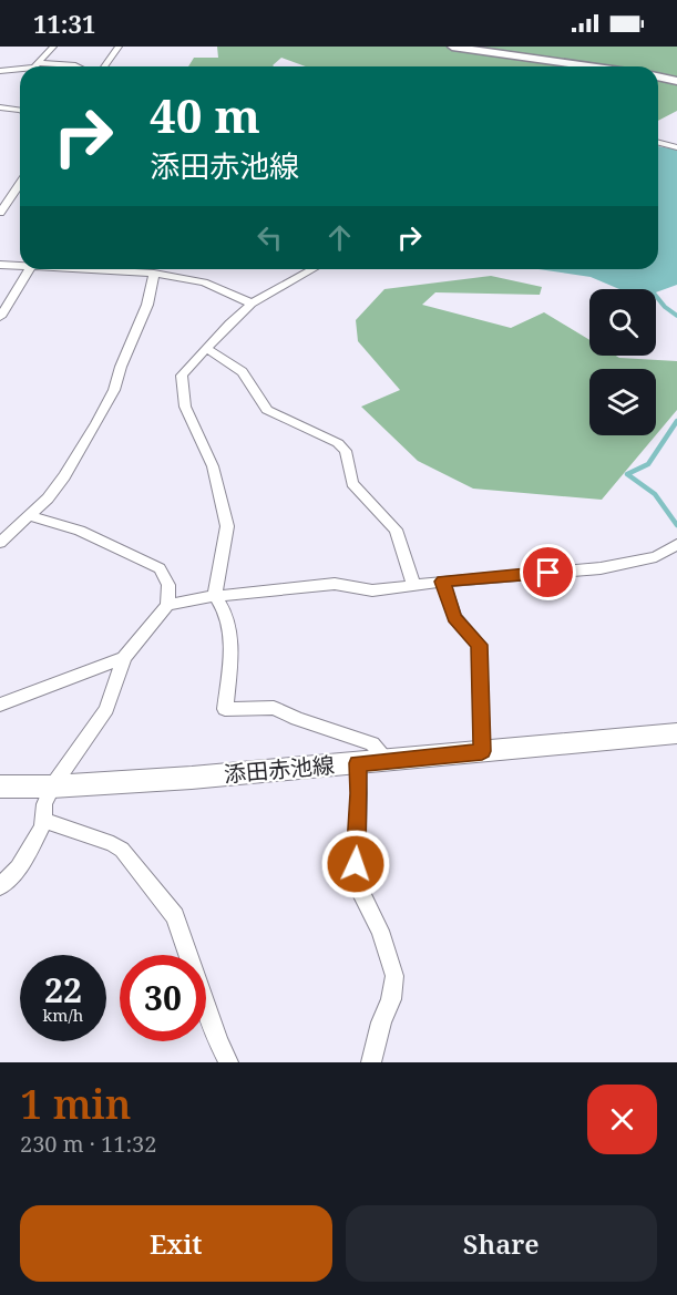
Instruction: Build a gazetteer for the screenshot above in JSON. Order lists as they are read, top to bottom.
{
  "streets": {
    "main road": ["添田赤池線"]
  },
  "page": {
    "status": "11:31",
    "turn": ["40 m", "添田赤池線"],
    "speed": "22 km/h",
    "limit": "30",
    "heading": ["1 min", "230 m · 11:32"],
    "buttons": ["Exit", "Share"]
  }
}
